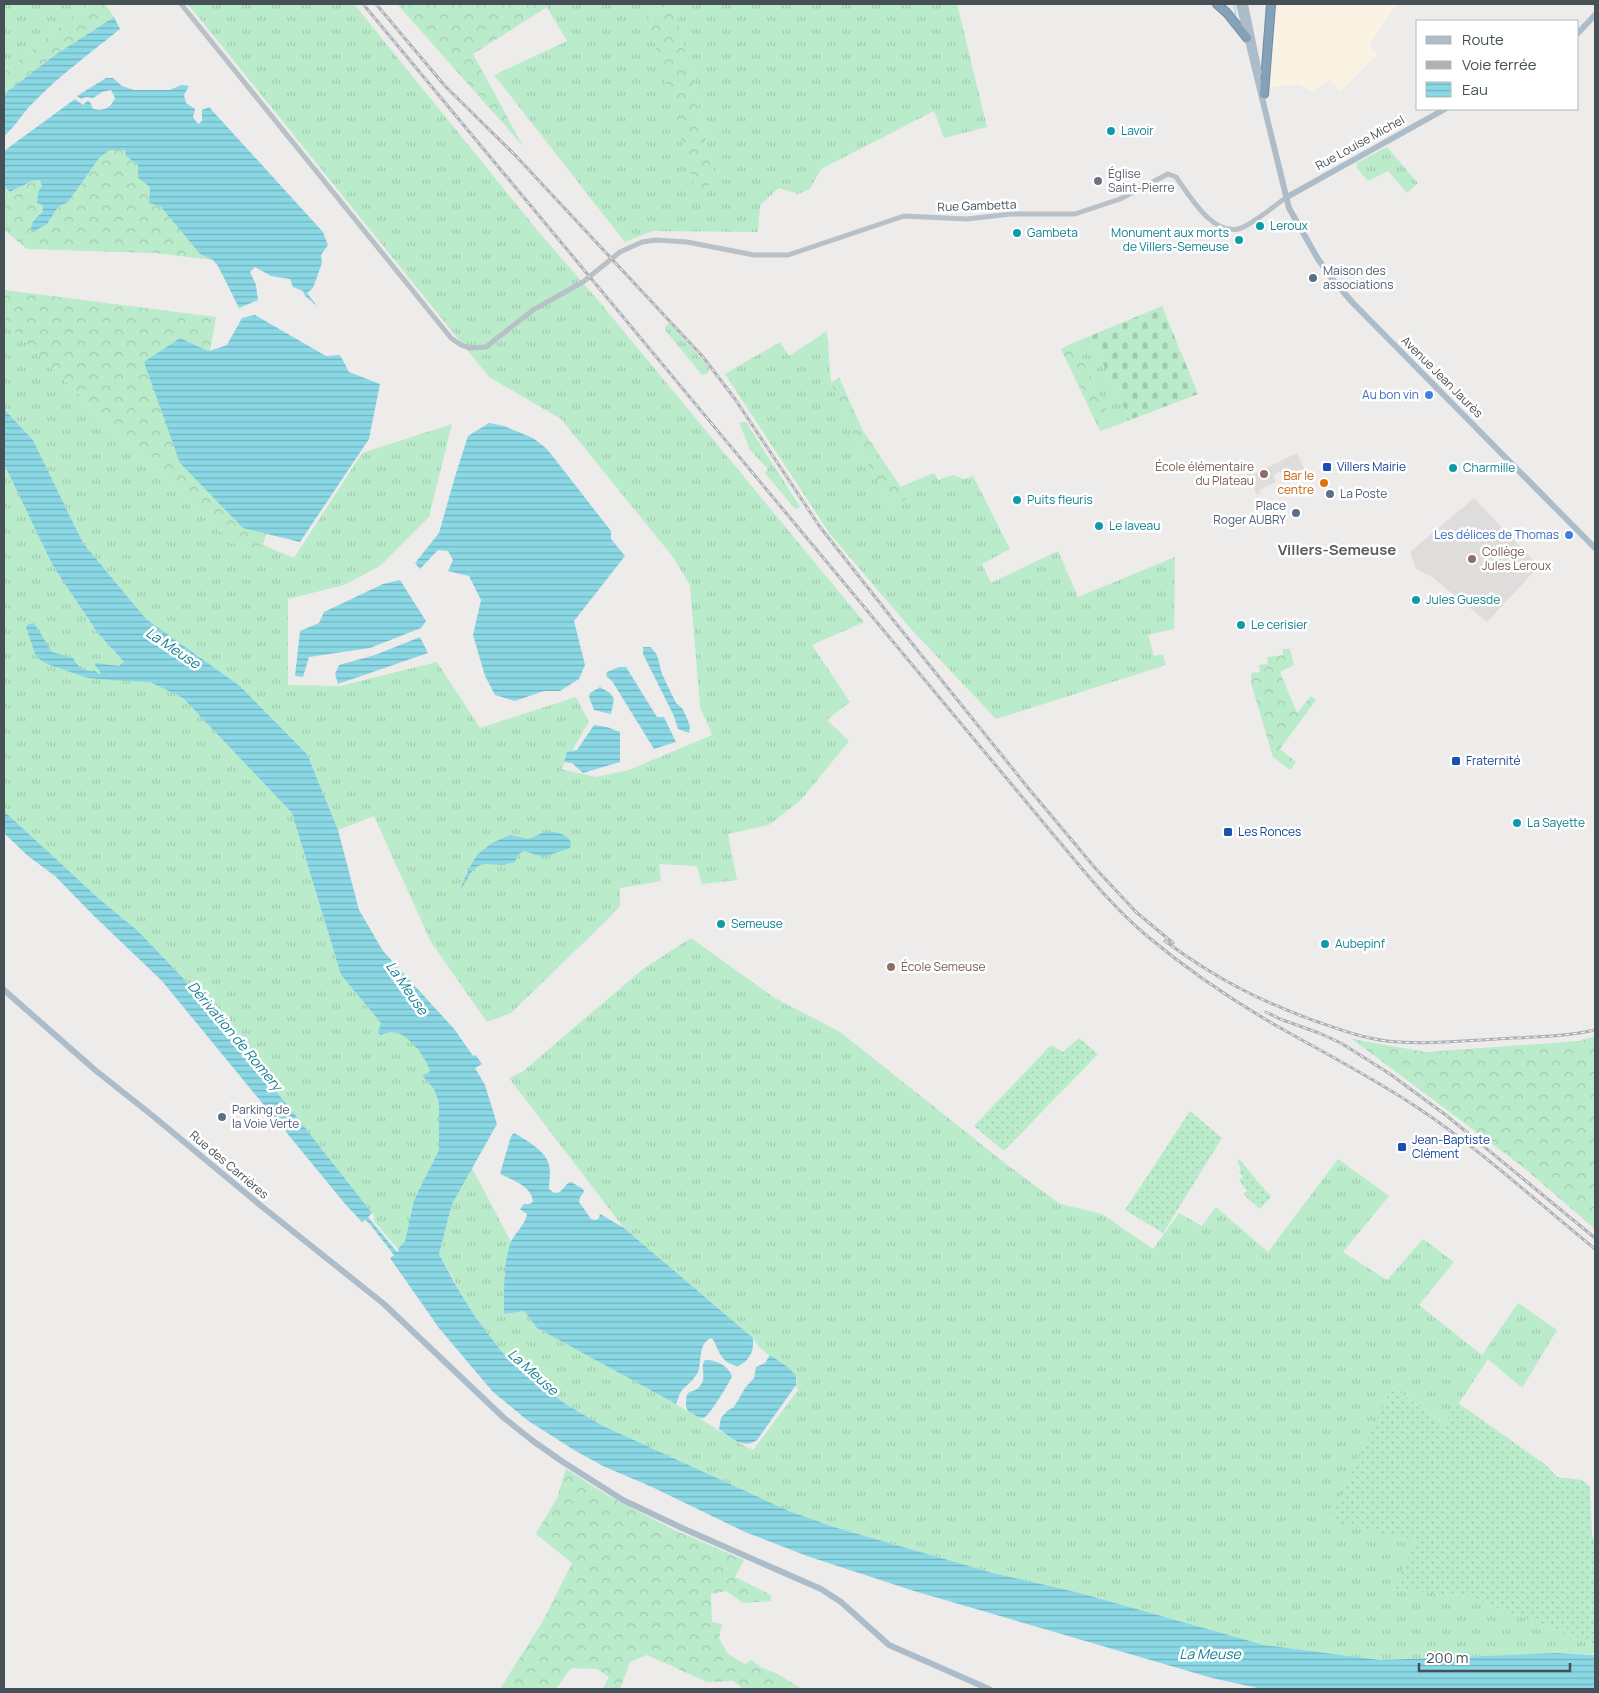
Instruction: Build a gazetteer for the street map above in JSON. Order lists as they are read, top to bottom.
{
  "streets": {
    "main road": ["Rue Louise Michel", "Avenue Jean Jaurès", "Rue des Carrières"],
    "street": ["Rue Gambetta"]
  },
  "crossings": [
    ["Rue Louise Michel", "Rue Gambetta"],
    ["Rue Louise Michel", "Avenue Jean Jaurès"],
    ["Rue Gambetta", "Avenue Jean Jaurès"]
  ],
  "districts": ["Villers-Semeuse"],
  "water": ["La Meuse", "Dérivation de Romery"],
  "places": {
    "other": [
      "Lavoir",
      "Église Saint-Pierre",
      "Leroux",
      "Gambeta",
      "Monument aux morts de Villers-Semeuse",
      "Maison des associations",
      "Au bon vin",
      "Charmille",
      "École élémentaire du Plateau",
      "Bar le centre",
      "La Poste",
      "Puits fleuris",
      "Place Roger AUBRY",
      "Le laveau",
      "Les délices de Thomas",
      "Collège Jules Leroux",
      "Jules Guesde",
      "Le cerisier",
      "La Sayette",
      "Semeuse",
      "Aubepinf",
      "École Semeuse",
      "Parking de la Voie Verte"
    ],
    "transit": [
      "Villers Mairie",
      "Fraternité",
      "Les Ronces",
      "Jean-Baptiste Clément"
    ]
  },
  "legend": ["Route", "Voie ferrée", "Eau"],
  "scale_bar": "200 m"
}
